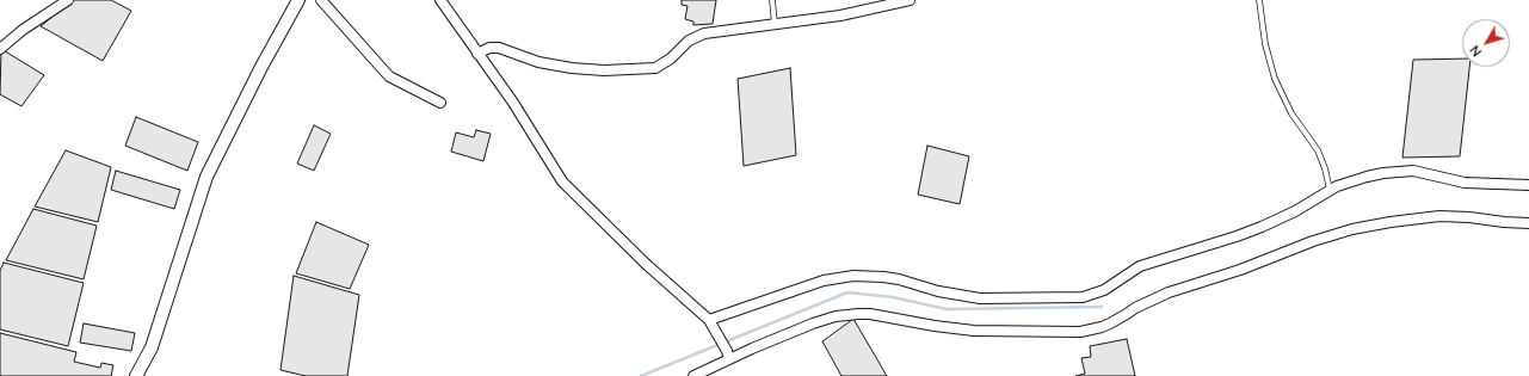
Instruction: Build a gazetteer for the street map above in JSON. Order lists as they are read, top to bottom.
{
  "north": "bottom left"
}
